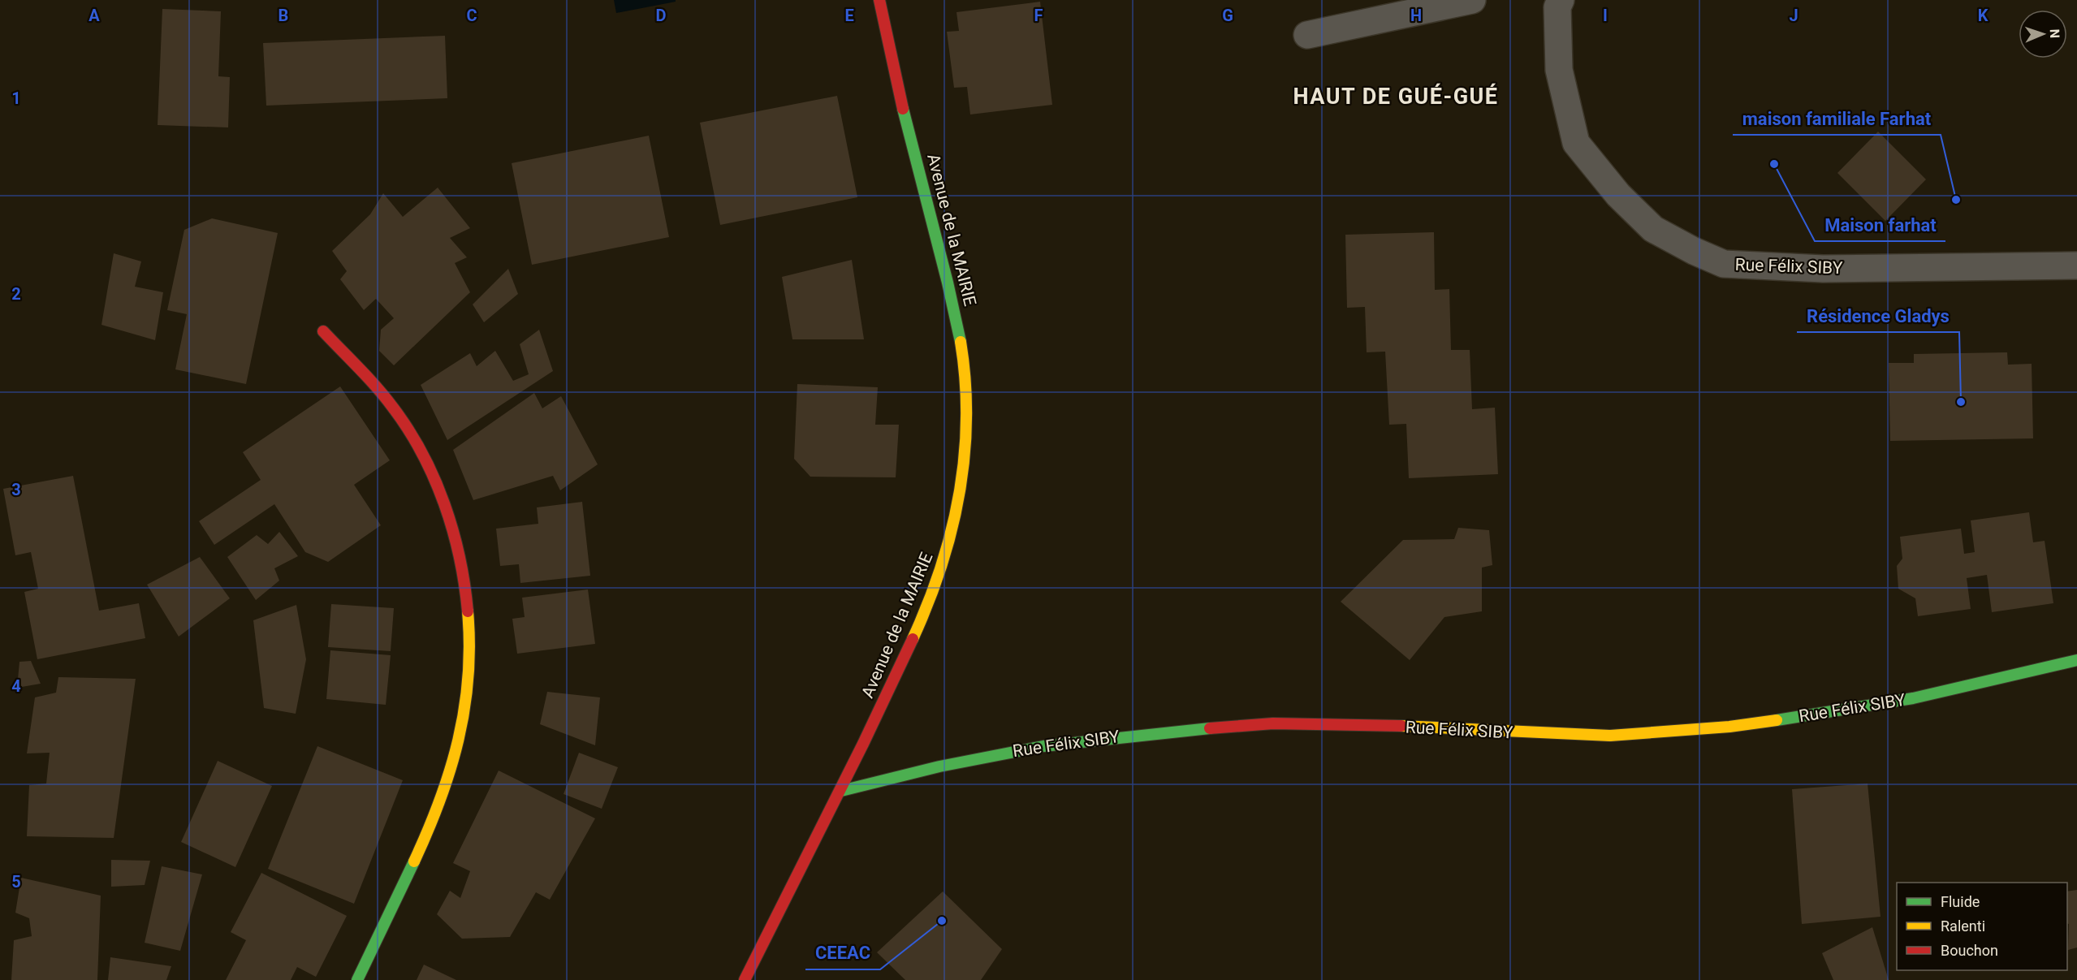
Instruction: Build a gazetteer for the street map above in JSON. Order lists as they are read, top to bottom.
{
  "streets": {
    "street": ["Avenue de la MAIRIE", "Rue Félix SIBY"]
  },
  "crossings": [
    ["Avenue de la MAIRIE", "Rue Félix SIBY"]
  ],
  "districts": ["HAUT DE GUÉ-GUÉ"],
  "places": [
    "Maison farhat",
    "maison familiale Farhat",
    "Résidence Gladys",
    "CEEAC"
  ],
  "legend": ["Fluide", "Ralenti", "Bouchon"],
  "north": "right",
  "grid": {
    "columns": [
      "A",
      "B",
      "C",
      "D",
      "E",
      "F",
      "G",
      "H",
      "I",
      "J",
      "K"
    ],
    "rows": [
      "1",
      "2",
      "3",
      "4",
      "5"
    ]
  }
}
